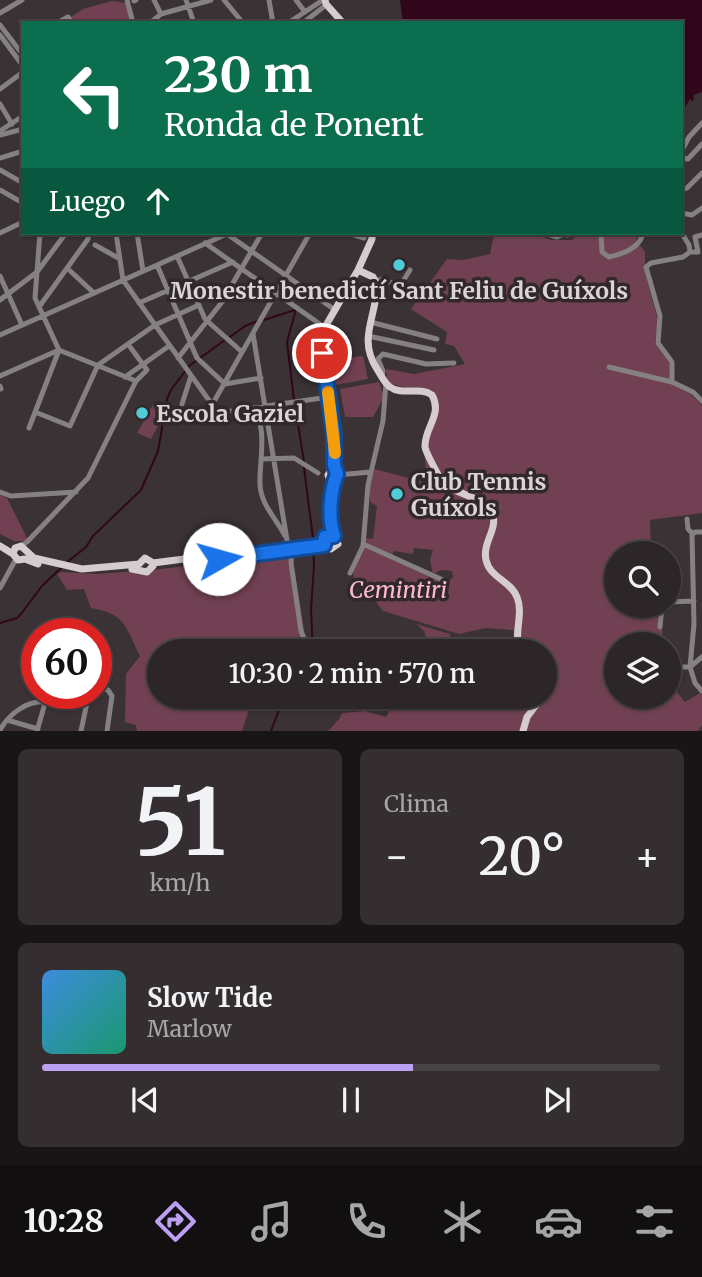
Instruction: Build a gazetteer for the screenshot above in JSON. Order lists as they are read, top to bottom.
{
  "parks": ["Cemintiri"],
  "places": ["Monestir benedictí Sant Feliu de Guíxols", "Escola Gaziel", "Club Tennis Guíxols"],
  "page": {
    "turn": ["230 m", "Ronda de Ponent"],
    "then": "Luego",
    "limit": "60",
    "trip": "10:30 · 2 min · 570 m",
    "tile": [
      ["51", "km/h"],
      "Clima"
    ],
    "heat": ["−", "20°", "+"],
    "song": ["Slow Tide", "Marlow"],
    "tabs": "10:28"
  }
}
